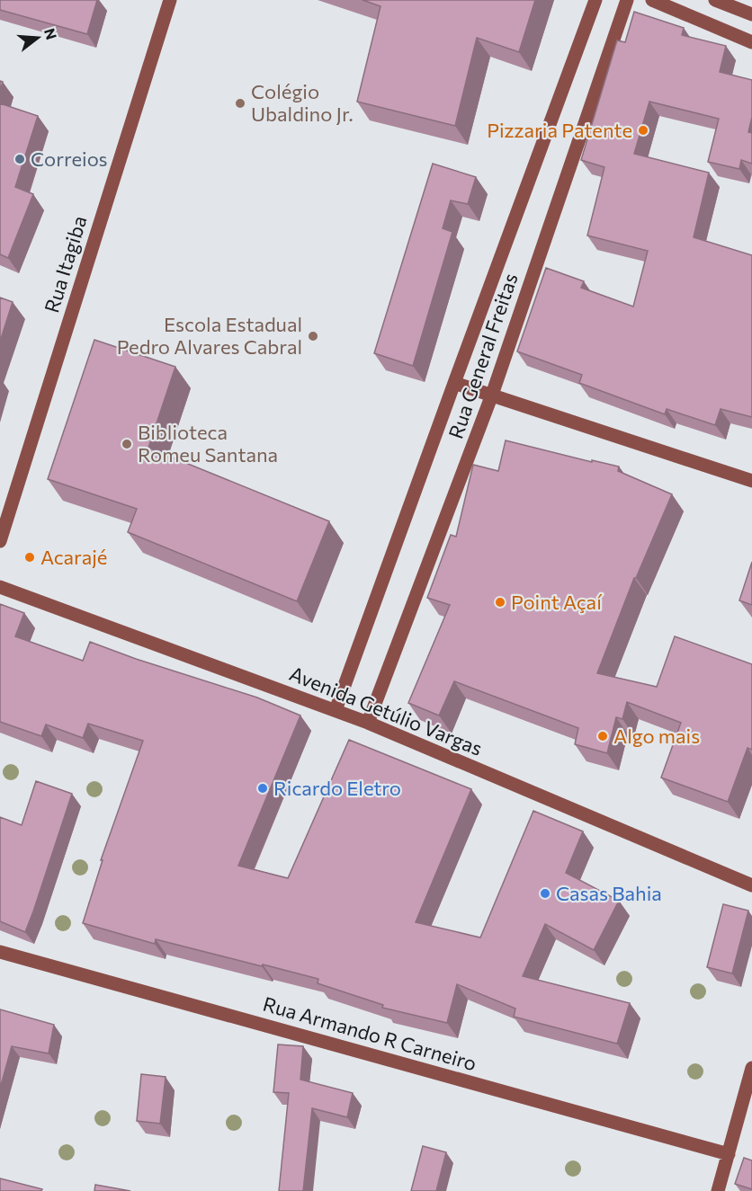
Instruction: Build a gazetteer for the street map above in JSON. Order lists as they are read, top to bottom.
{
  "streets": {
    "street": [
      "Rua Itagiba",
      "Rua General Freitas",
      "Avenida Getúlio Vargas",
      "Rua Armando R Carneiro"
    ]
  },
  "crossings": [
    ["Rua General Freitas", "Avenida Getúlio Vargas"]
  ],
  "places": [
    "Colégio Ubaldino Jr.",
    "Pizzaria Patente",
    "Correios",
    "Escola Estadual Pedro Alvares Cabral",
    "Biblioteca Romeu Santana",
    "Acarajé",
    "Point Açaí",
    "Algo mais",
    "Ricardo Eletro",
    "Casas Bahia"
  ],
  "north": "right"
}
